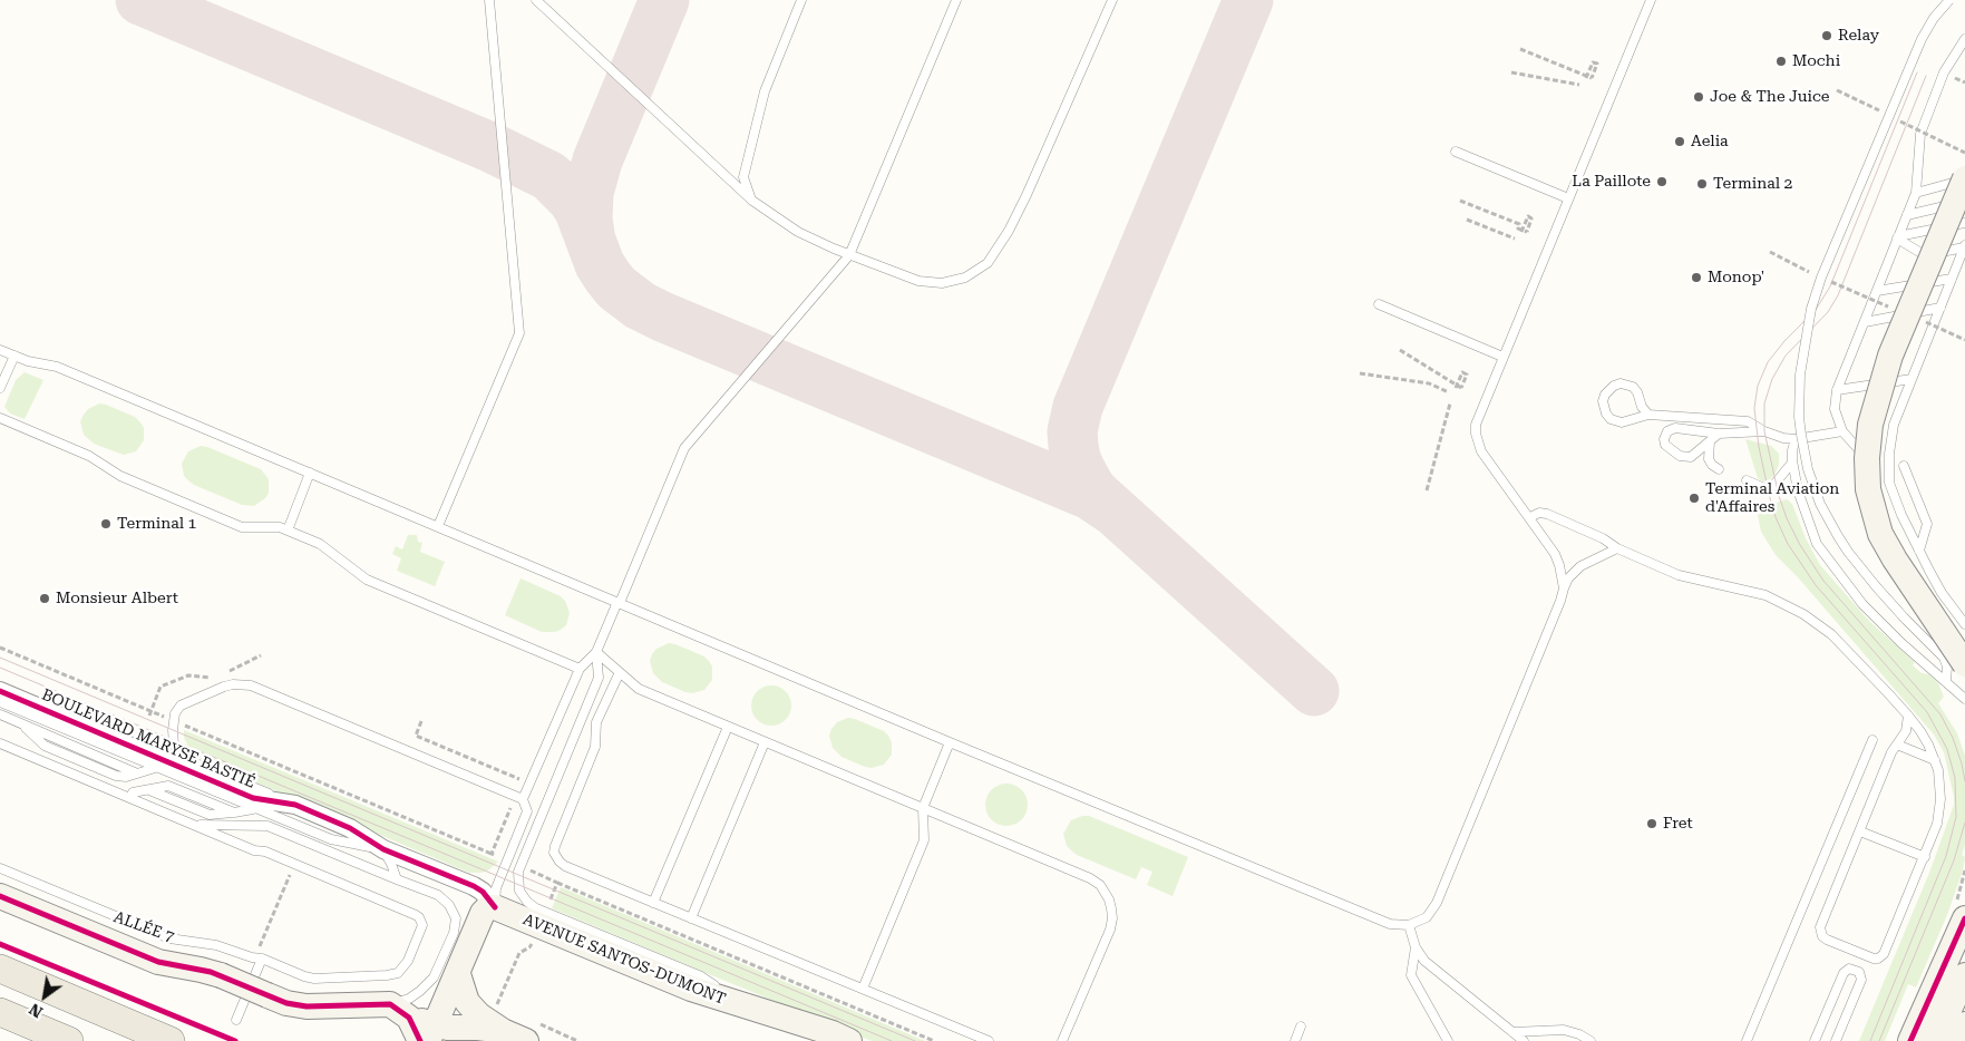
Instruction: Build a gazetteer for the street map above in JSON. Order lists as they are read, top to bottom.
{
  "streets": {
    "main road": ["AVENUE SANTOS-DUMONT"],
    "street": ["BOULEVARD MARYSE BASTIÉ"],
    "lane": ["ALLÉE 7"]
  },
  "crossings": [
    ["BOULEVARD MARYSE BASTIÉ", "AVENUE SANTOS-DUMONT"]
  ],
  "places": [
    "Relay",
    "Mochi",
    "Joe & The Juice",
    "Aelia",
    "La Paillote",
    "Terminal 2",
    "Monop'",
    "Terminal Aviation d'Affaires",
    "Terminal 1",
    "Monsieur Albert",
    "Fret"
  ],
  "north": "bottom left"
}
